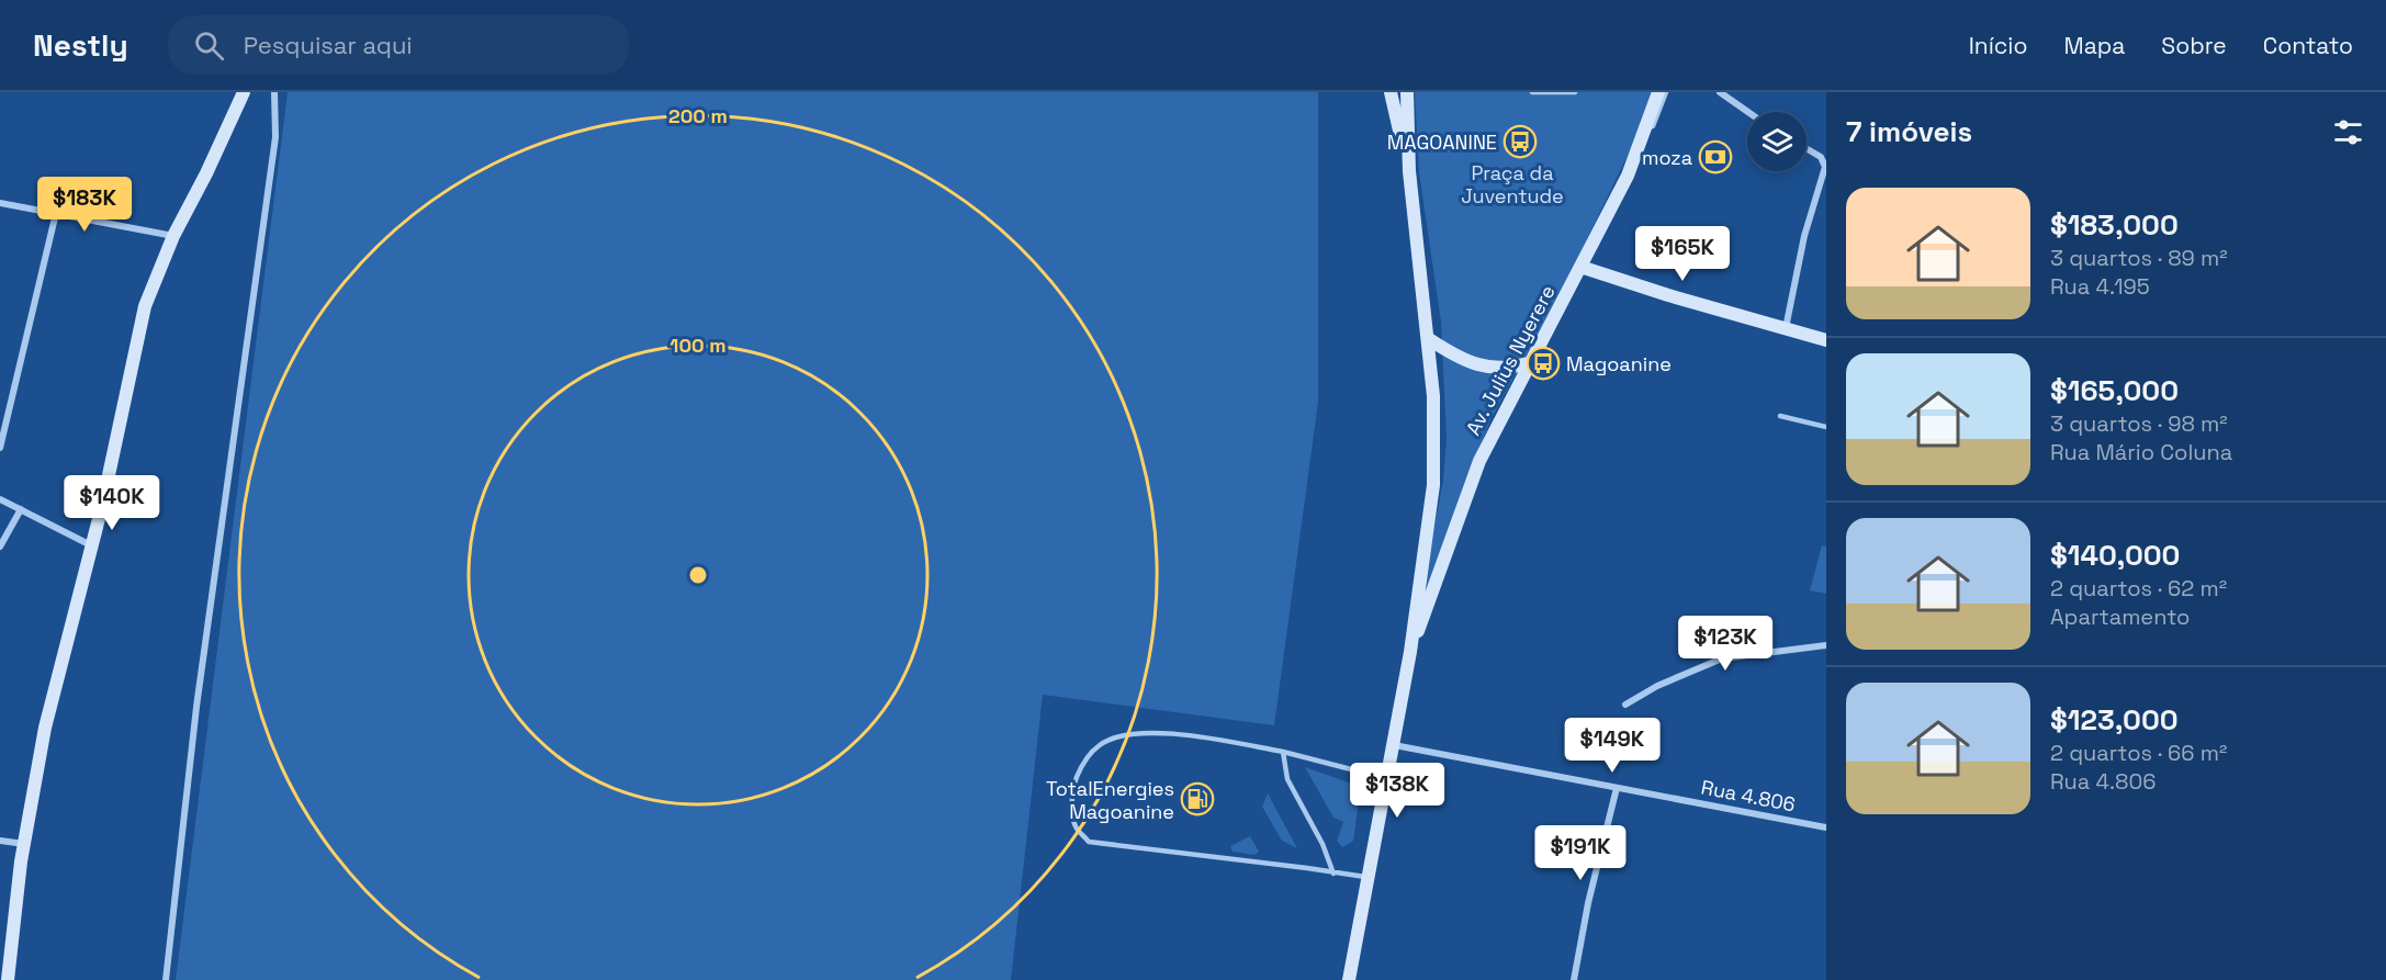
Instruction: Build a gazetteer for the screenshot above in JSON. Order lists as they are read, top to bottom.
{
  "streets": {
    "main road": ["Av. Julius Nyerere"],
    "street": ["Rua 4.806"]
  },
  "crossings": [
    ["Av. Julius Nyerere", "Rua 4.806"]
  ],
  "parks": ["Praça da Juventude"],
  "places": {
    "bus stop": ["MAGOANINE", "Magoanine"],
    "bank": ["moza"],
    "fuel station": ["TotalEnergies Magoanine"]
  },
  "page": {
    "header": "Nestly",
    "search": "Pesquisar aqui",
    "nav": [
      "Início",
      "Mapa",
      "Sobre",
      "Contato"
    ],
    "heading": "7 imóveis",
    "list": [
      {
        "name": "$183,000",
        "note": "3 quartos · 89 m² · Rua 4.195"
      },
      {
        "name": "$165,000",
        "note": "3 quartos · 98 m² · Rua Mário Coluna"
      },
      {
        "name": "$140,000",
        "note": "2 quartos · 62 m² · Apartamento"
      },
      {
        "name": "$123,000",
        "note": "2 quartos · 66 m² · Rua 4.806"
      }
    ],
    "price": [
      "$183K",
      "$165K",
      "$140K",
      "$123K",
      "$149K",
      "$138K",
      "$191K"
    ]
  },
  "rings": ["200 m", "100 m"]
}
